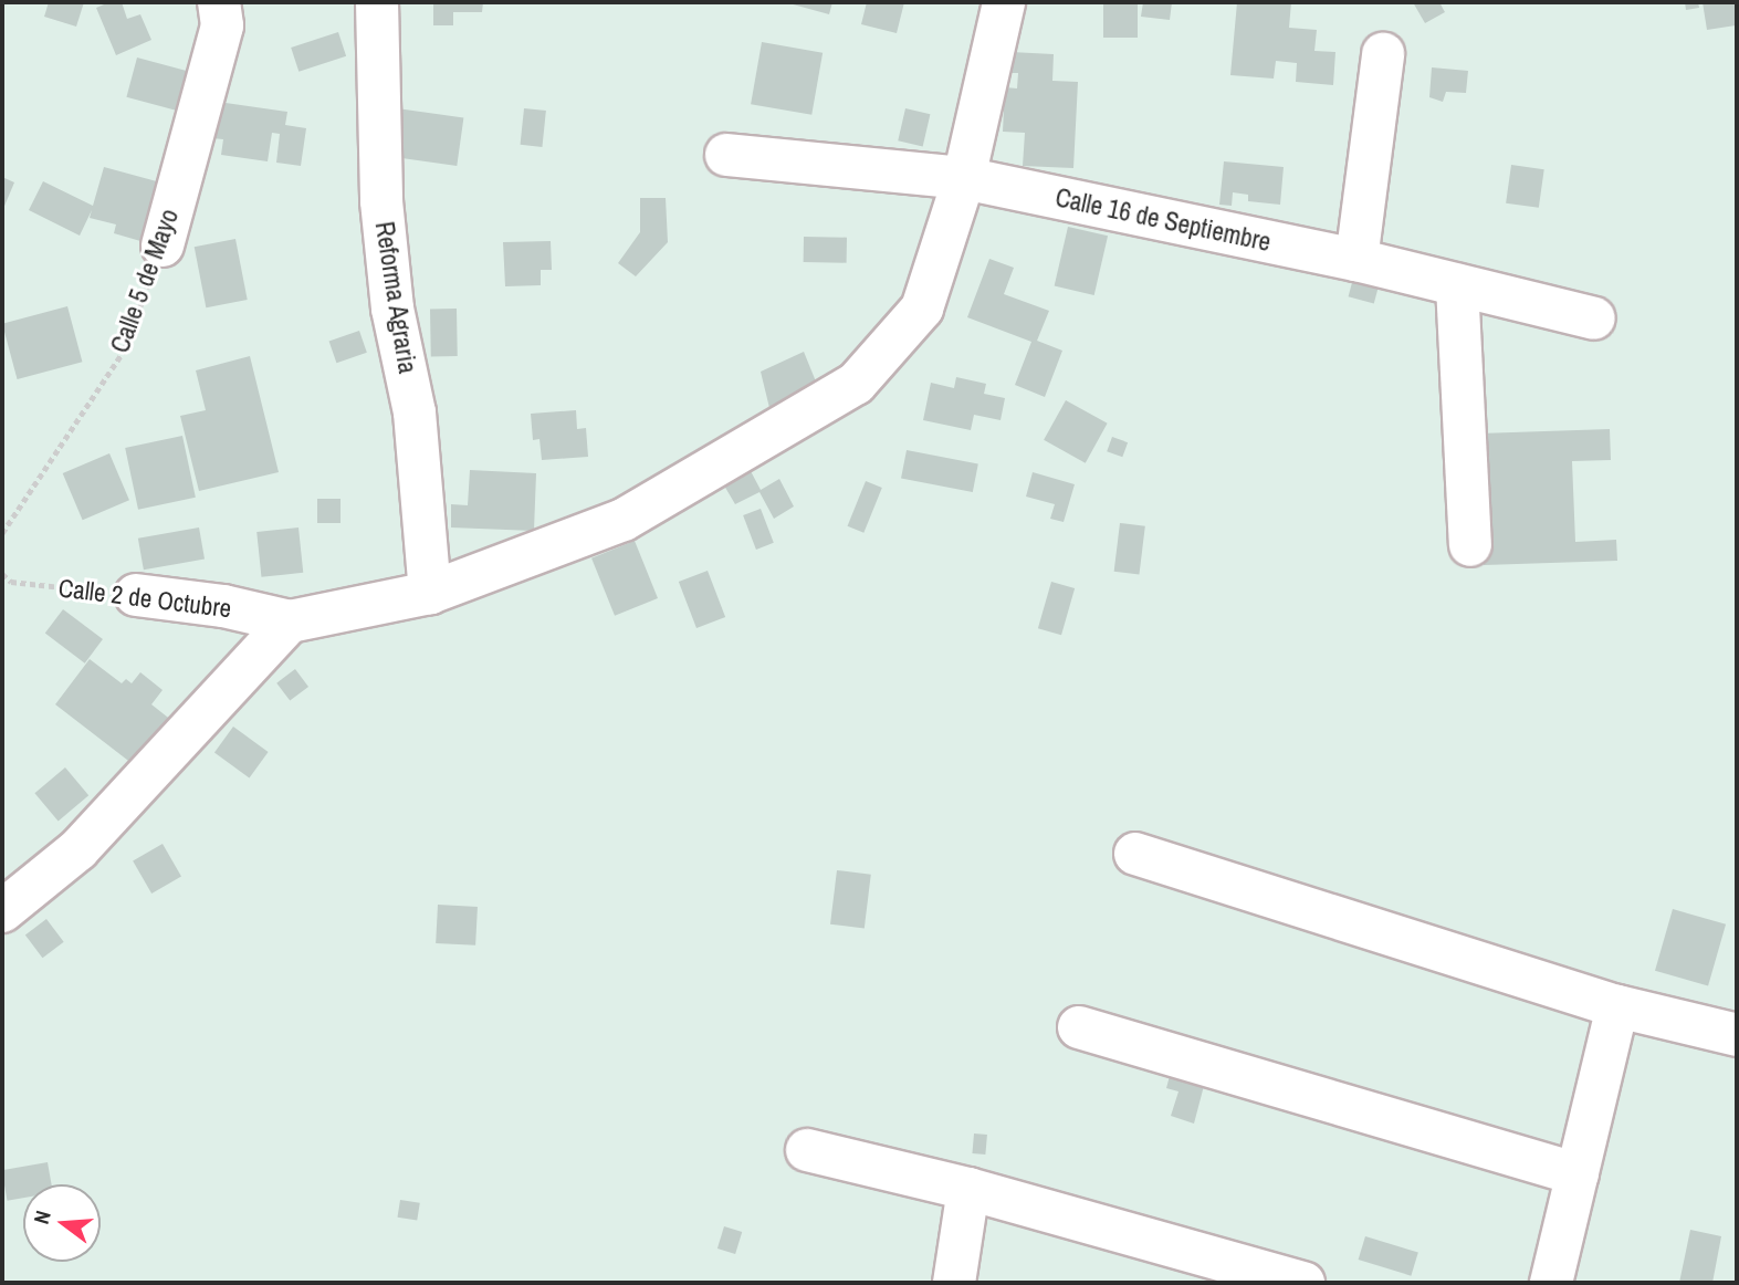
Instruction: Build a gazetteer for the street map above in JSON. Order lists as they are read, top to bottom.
{
  "streets": {
    "street": [
      "Calle 16 de Septiembre",
      "Calle 5 de Mayo",
      "Reforma Agraria",
      "Calle 2 de Octubre"
    ]
  },
  "north": "left"
}
